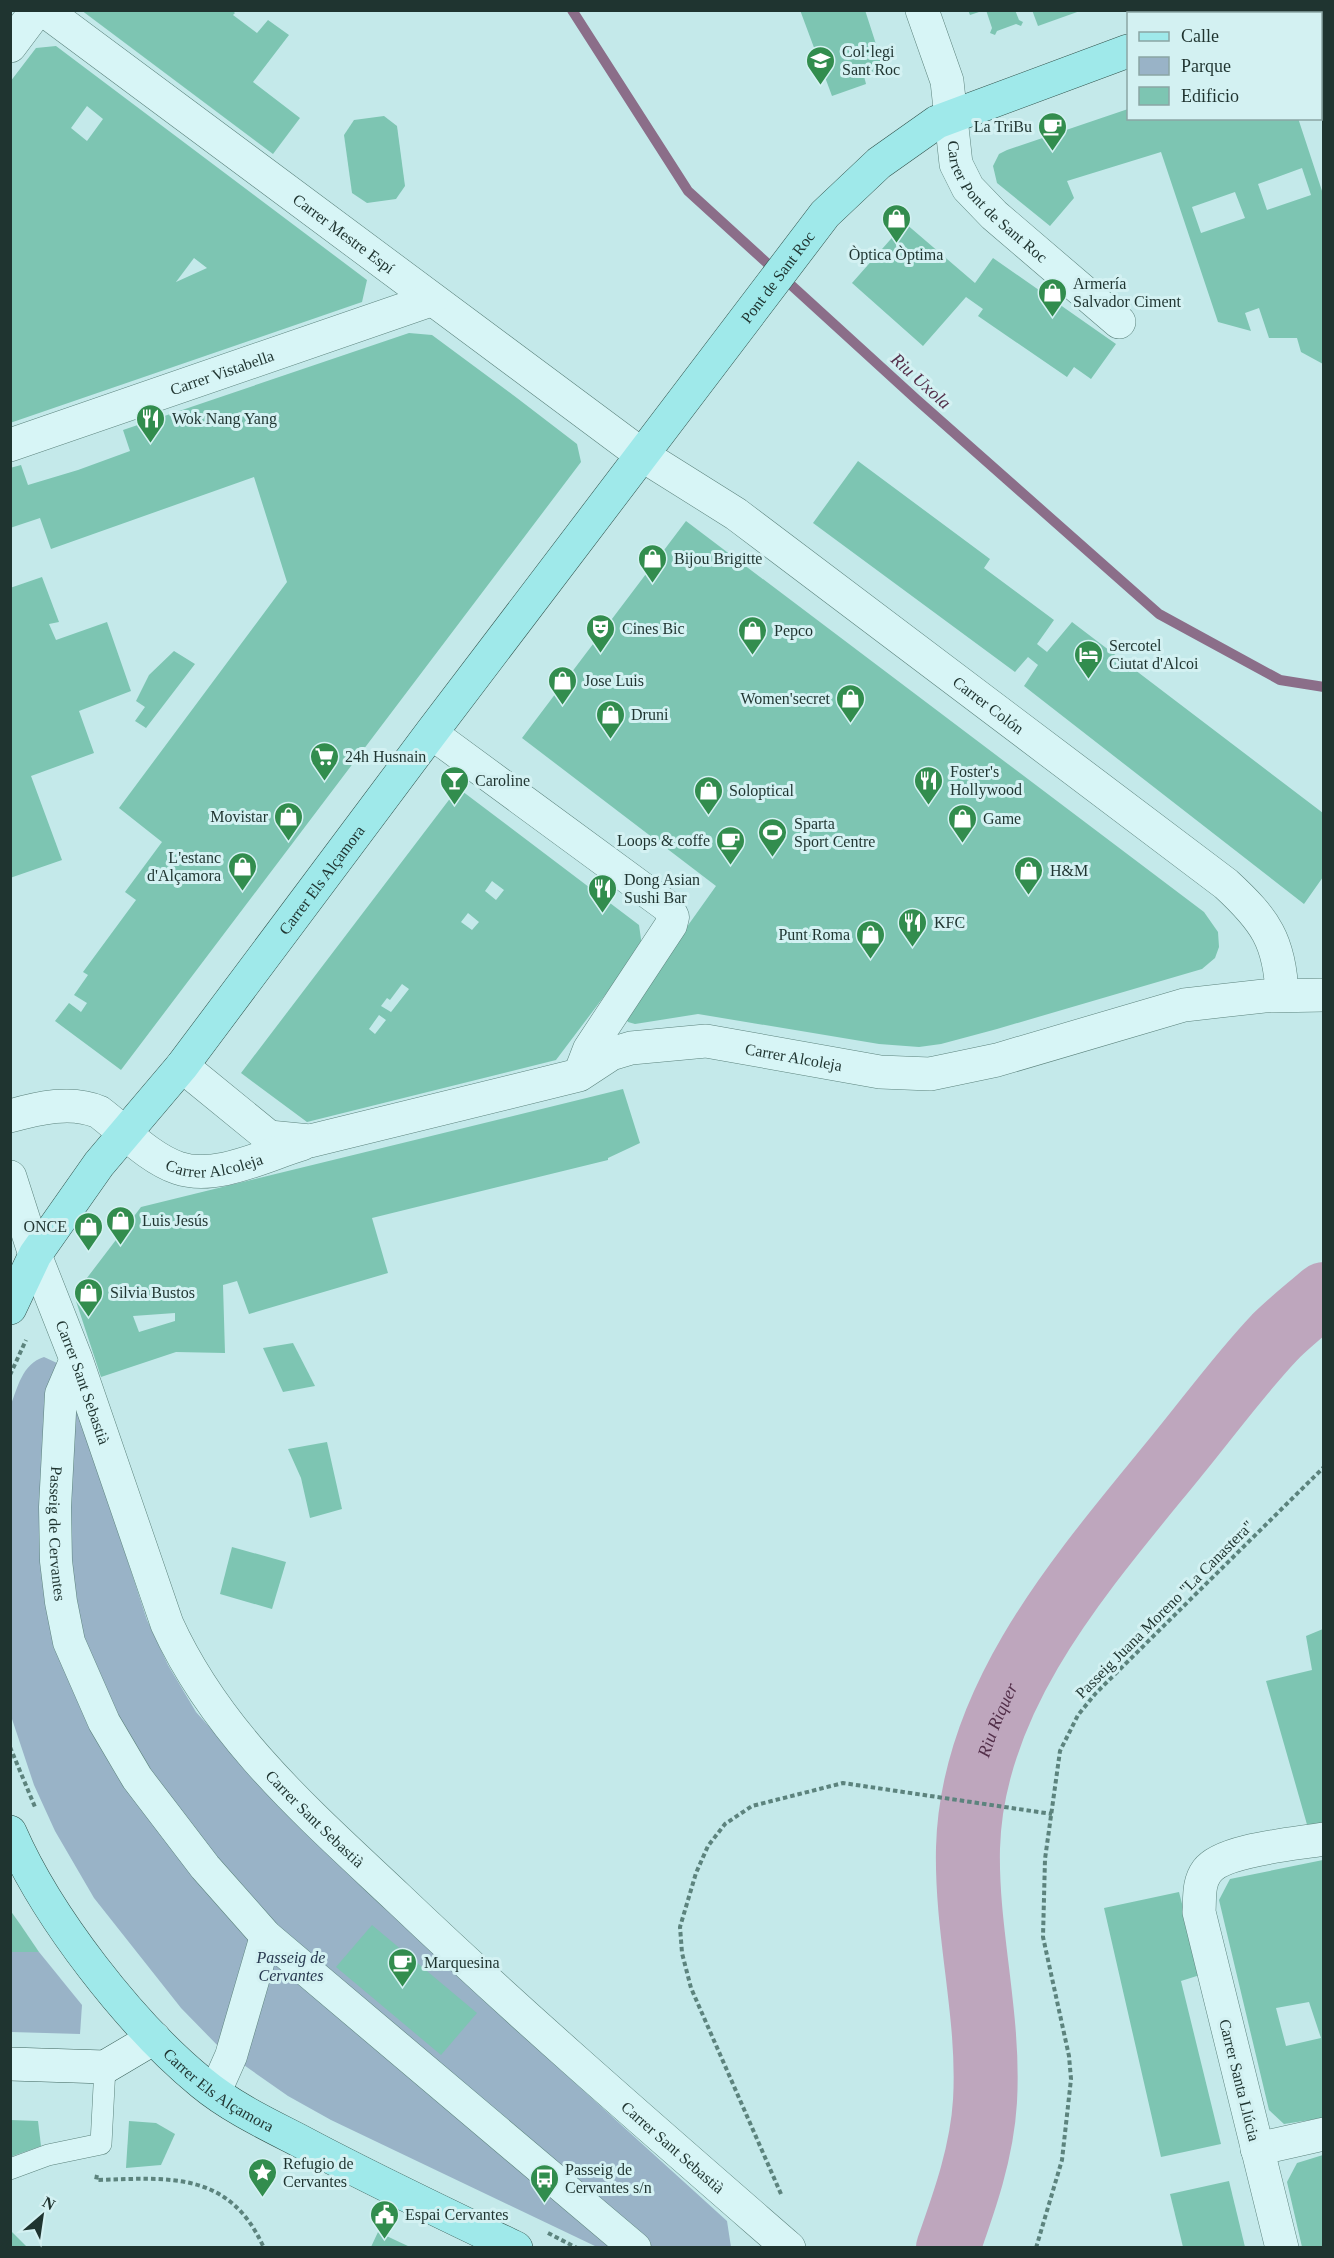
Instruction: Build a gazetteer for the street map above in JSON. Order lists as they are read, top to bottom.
{
  "streets": {
    "main road": ["Pont de Sant Roc", "Carrer Els Alçamora"],
    "street": [
      "Carrer Pont de Sant Roc",
      "Carrer Mestre Espí",
      "Carrer Vistabella",
      "Carrer Colón",
      "Carrer Alcoleja",
      "Carrer Sant Sebastià",
      "Passeig de Cervantes",
      "Carrer Santa Llúcia"
    ],
    "path": ["Passeig Juana Moreno \"La Canastera\""]
  },
  "crossings": [
    ["Carrer Pont de Sant Roc", "Pont de Sant Roc"],
    ["Carrer Mestre Espí", "Pont de Sant Roc"],
    ["Carrer Mestre Espí", "Carrer Vistabella"],
    ["Carrer Mestre Espí", "Carrer Colón"],
    ["Carrer Mestre Espí", "Carrer Els Alçamora"],
    ["Pont de Sant Roc", "Carrer Colón"],
    ["Pont de Sant Roc", "Carrer Els Alçamora"],
    ["Carrer Colón", "Carrer Els Alçamora"],
    ["Carrer Colón", "Carrer Alcoleja"],
    ["Carrer Els Alçamora", "Carrer Alcoleja"],
    ["Carrer Els Alçamora", "Carrer Sant Sebastià"],
    ["Carrer Sant Sebastià", "Passeig de Cervantes"]
  ],
  "water": ["Riu Uxola", "Riu Riquer"],
  "parks": ["Passeig de Cervantes"],
  "places": {
    "school or university": ["Col·legi Sant Roc"],
    "cafe": ["La TriBu", "Loops & coffe", "Marquesina"],
    "shop": [
      "Òptica Òptima",
      "Armería Salvador Ciment",
      "Bijou Brigitte",
      "Pepco",
      "Jose Luis",
      "Women'secret",
      "Druni",
      "Soloptical",
      "Movistar",
      "Game",
      "L'estanc d'Alçamora",
      "H&M",
      "Punt Roma",
      "Luis Jesús",
      "ONCE",
      "Silvia Bustos"
    ],
    "restaurant": [
      "Wok Nang Yang",
      "Foster's Hollywood",
      "Dong Asian Sushi Bar",
      "KFC"
    ],
    "theatre": ["Cines Bic"],
    "hotel": ["Sercotel Ciutat d'Alcoi"],
    "supermarket": ["24h Husnain"],
    "bar": ["Caroline"],
    "sports": ["Sparta Sport Centre"],
    "place": ["Refugio de Cervantes"],
    "bus stop": ["Passeig de Cervantes s/n"],
    "public building": ["Espai Cervantes"]
  },
  "legend": ["Calle", "Parque", "Edificio"],
  "north": "top right"
}
